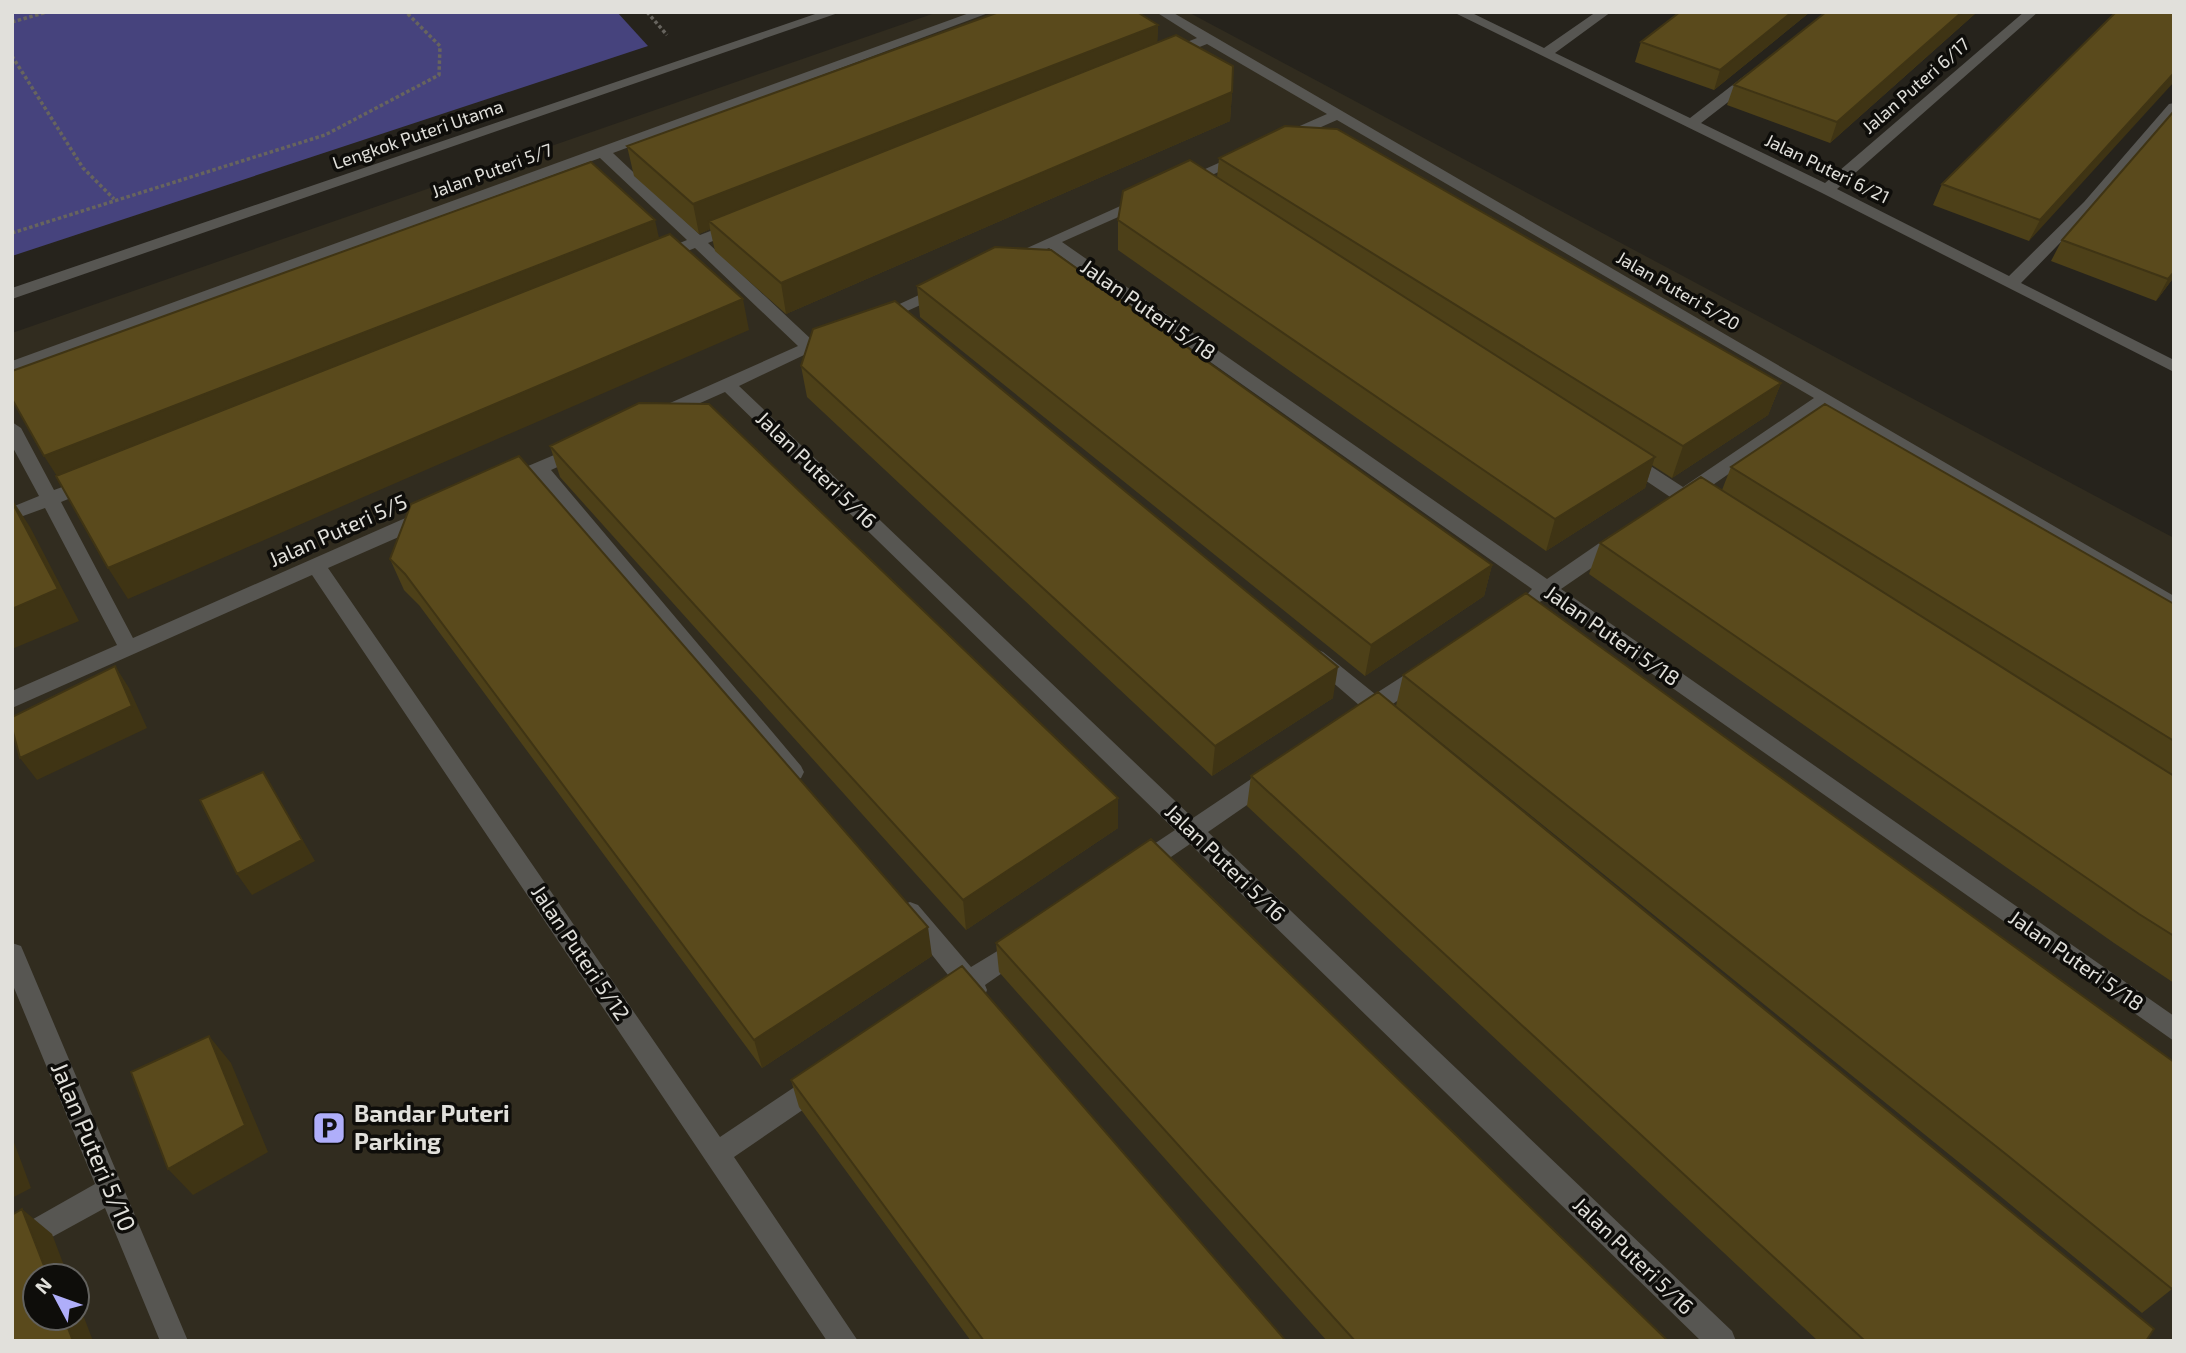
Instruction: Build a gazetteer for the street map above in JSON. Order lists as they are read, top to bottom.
{
  "streets": {
    "street": [
      "Jalan Puteri 6/17",
      "Lengkok Puteri Utama",
      "Jalan Puteri 6/21",
      "Jalan Puteri 5/7",
      "Jalan Puteri 5/20",
      "Jalan Puteri 5/18",
      "Jalan Puteri 5/16",
      "Jalan Puteri 5/5",
      "Jalan Puteri 5/12",
      "Jalan Puteri 5/10"
    ]
  },
  "crossings": [
    ["Jalan Puteri 6/17", "Jalan Puteri 6/21"],
    ["Jalan Puteri 5/5", "Jalan Puteri 5/12"]
  ],
  "places": {
    "parking": ["Bandar Puteri Parking"]
  },
  "north": "top left"
}
